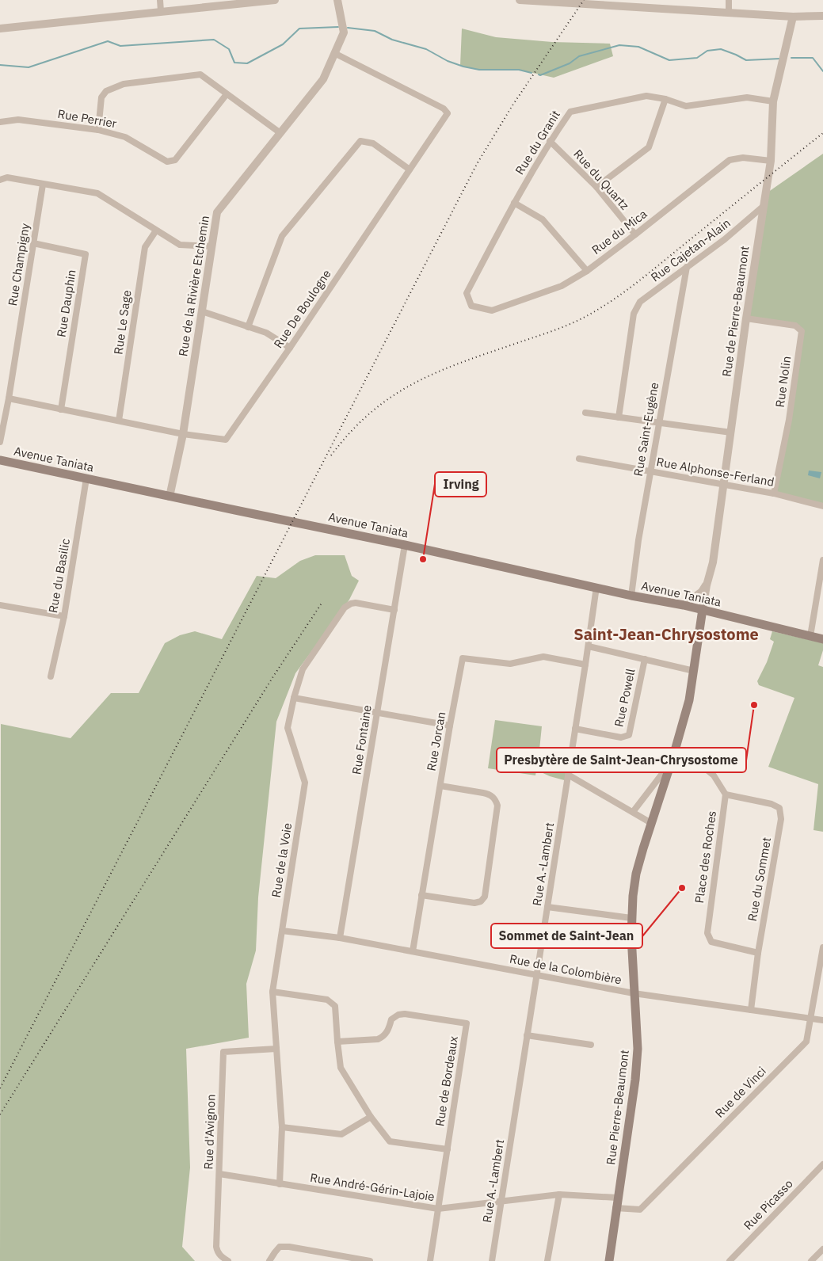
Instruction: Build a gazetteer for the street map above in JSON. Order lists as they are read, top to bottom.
{
  "streets": {
    "main road": ["Avenue Taniata", "Rue Pierre-Beaumont"],
    "street": [
      "Rue Perrier",
      "Rue du Granit",
      "Rue du Quartz",
      "Rue du Mica",
      "Rue Cajetan-Alain",
      "Rue Champigny",
      "Rue de la Rivière Etchemin",
      "Rue Dauphin",
      "Rue De Boulogne",
      "Rue de Pierre-Beaumont",
      "Rue Le Sage",
      "Rue Nolin",
      "Rue Saint-Eugène",
      "Rue Alphonse-Ferland",
      "Rue du Basilic",
      "Rue Powell",
      "Rue Fontaine",
      "Rue Jorcan",
      "Place des Roches",
      "Rue de la Voie",
      "Rue A.-Lambert",
      "Rue du Sommet",
      "Rue de la Colombière",
      "Rue de Bordeaux",
      "Rue de Vinci",
      "Rue d'Avignon",
      "Rue André-Gérin-Lajoie",
      "Rue Picasso"
    ]
  },
  "crossings": [
    ["Rue du Granit", "Rue du Quartz"],
    ["Rue du Granit", "Rue du Mica"],
    ["Rue du Granit", "Rue de Pierre-Beaumont"],
    ["Rue du Quartz", "Rue du Mica"],
    ["Rue du Mica", "Rue de Pierre-Beaumont"],
    ["Rue Cajetan-Alain", "Rue de Pierre-Beaumont"],
    ["Rue Cajetan-Alain", "Rue Saint-Eugène"],
    ["Rue Champigny", "Rue Dauphin"],
    ["Rue Champigny", "Rue De Boulogne"],
    ["Rue de la Rivière Etchemin", "Rue De Boulogne"],
    ["Rue de la Rivière Etchemin", "Avenue Taniata"],
    ["Rue Dauphin", "Rue De Boulogne"],
    ["Rue De Boulogne", "Rue Le Sage"],
    ["Rue de Pierre-Beaumont", "Rue Nolin"],
    ["Rue de Pierre-Beaumont", "Avenue Taniata"],
    ["Rue de Pierre-Beaumont", "Rue Alphonse-Ferland"],
    ["Rue de Pierre-Beaumont", "Rue Pierre-Beaumont"],
    ["Rue Nolin", "Rue Alphonse-Ferland"],
    ["Rue Saint-Eugène", "Avenue Taniata"],
    ["Rue Saint-Eugène", "Rue Alphonse-Ferland"],
    ["Avenue Taniata", "Rue du Basilic"],
    ["Avenue Taniata", "Rue Fontaine"],
    ["Avenue Taniata", "Rue A.-Lambert"],
    ["Avenue Taniata", "Rue Pierre-Beaumont"],
    ["Rue Powell", "Rue A.-Lambert"],
    ["Rue Fontaine", "Rue de la Voie"],
    ["Rue Fontaine", "Rue de la Colombière"],
    ["Rue Jorcan", "Rue A.-Lambert"],
    ["Rue Jorcan", "Rue de la Colombière"],
    ["Place des Roches", "Rue du Sommet"],
    ["Rue de la Voie", "Rue de la Colombière"],
    ["Rue de la Voie", "Rue d'Avignon"],
    ["Rue de la Voie", "Rue André-Gérin-Lajoie"],
    ["Rue A.-Lambert", "Rue de la Colombière"],
    ["Rue A.-Lambert", "Rue André-Gérin-Lajoie"],
    ["Rue du Sommet", "Rue de la Colombière"],
    ["Rue de la Colombière", "Rue de Vinci"],
    ["Rue de la Colombière", "Rue Pierre-Beaumont"],
    ["Rue de Bordeaux", "Rue André-Gérin-Lajoie"],
    ["Rue de Vinci", "Rue Pierre-Beaumont"],
    ["Rue Pierre-Beaumont", "Rue André-Gérin-Lajoie"],
    ["Rue d'Avignon", "Rue André-Gérin-Lajoie"]
  ],
  "districts": ["Saint-Jean-Chrysostome"],
  "places": ["Irving", "Presbytère de Saint-Jean-Chrysostome", "Sommet de Saint-Jean"]
}
